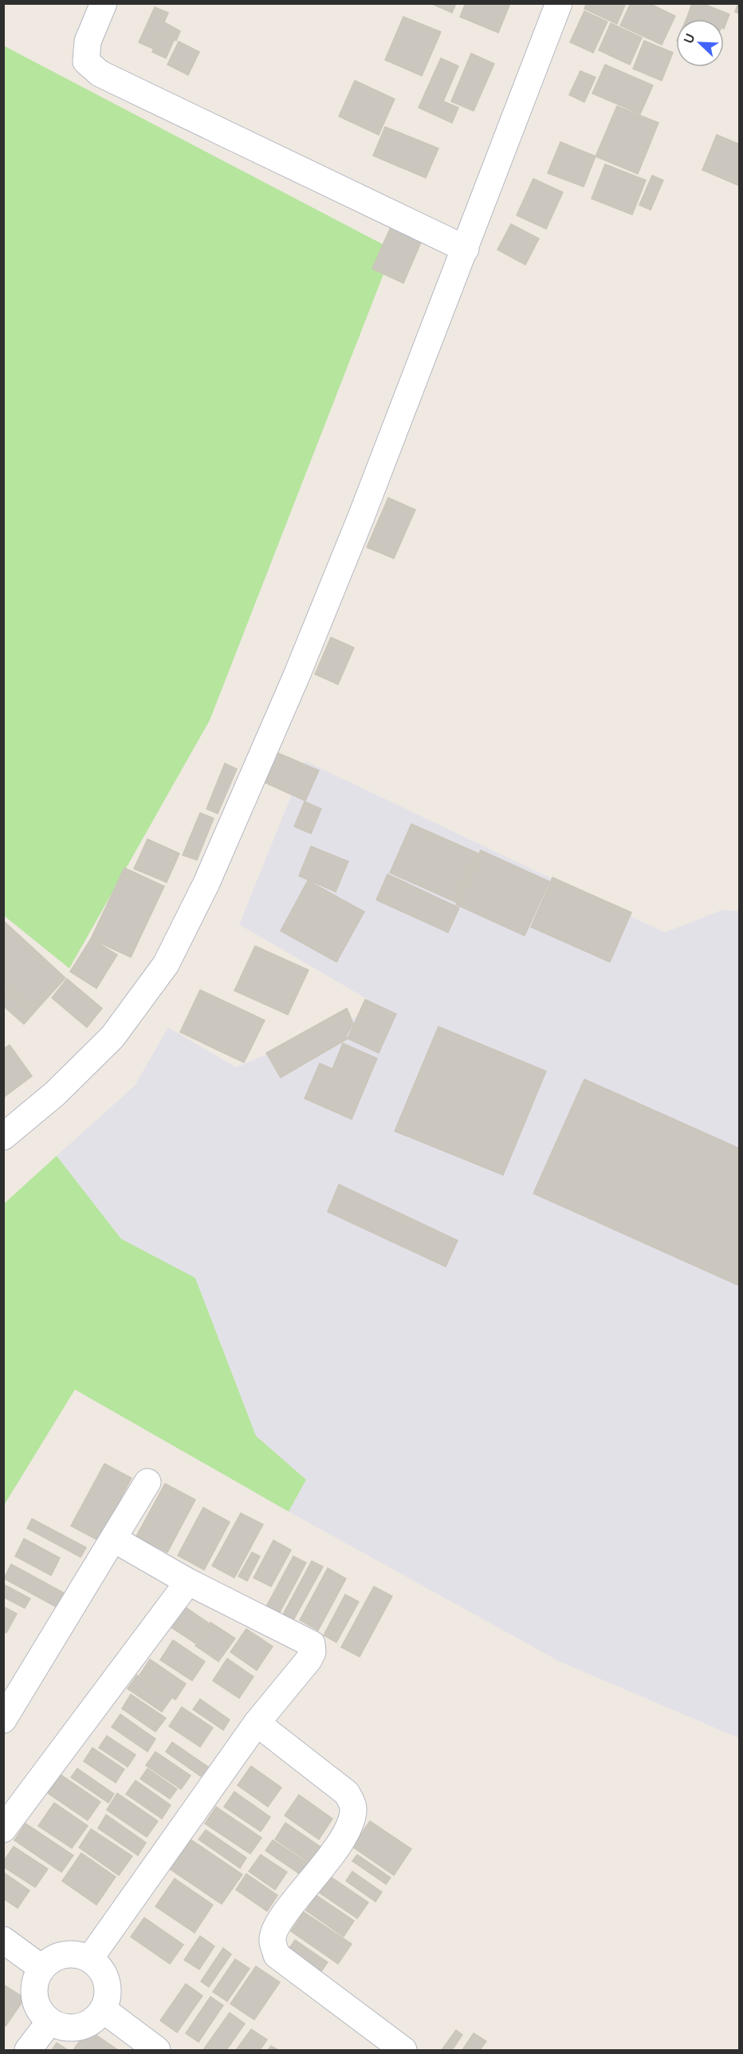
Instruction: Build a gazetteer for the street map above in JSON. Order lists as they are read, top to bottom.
{
  "north": "top left"
}
